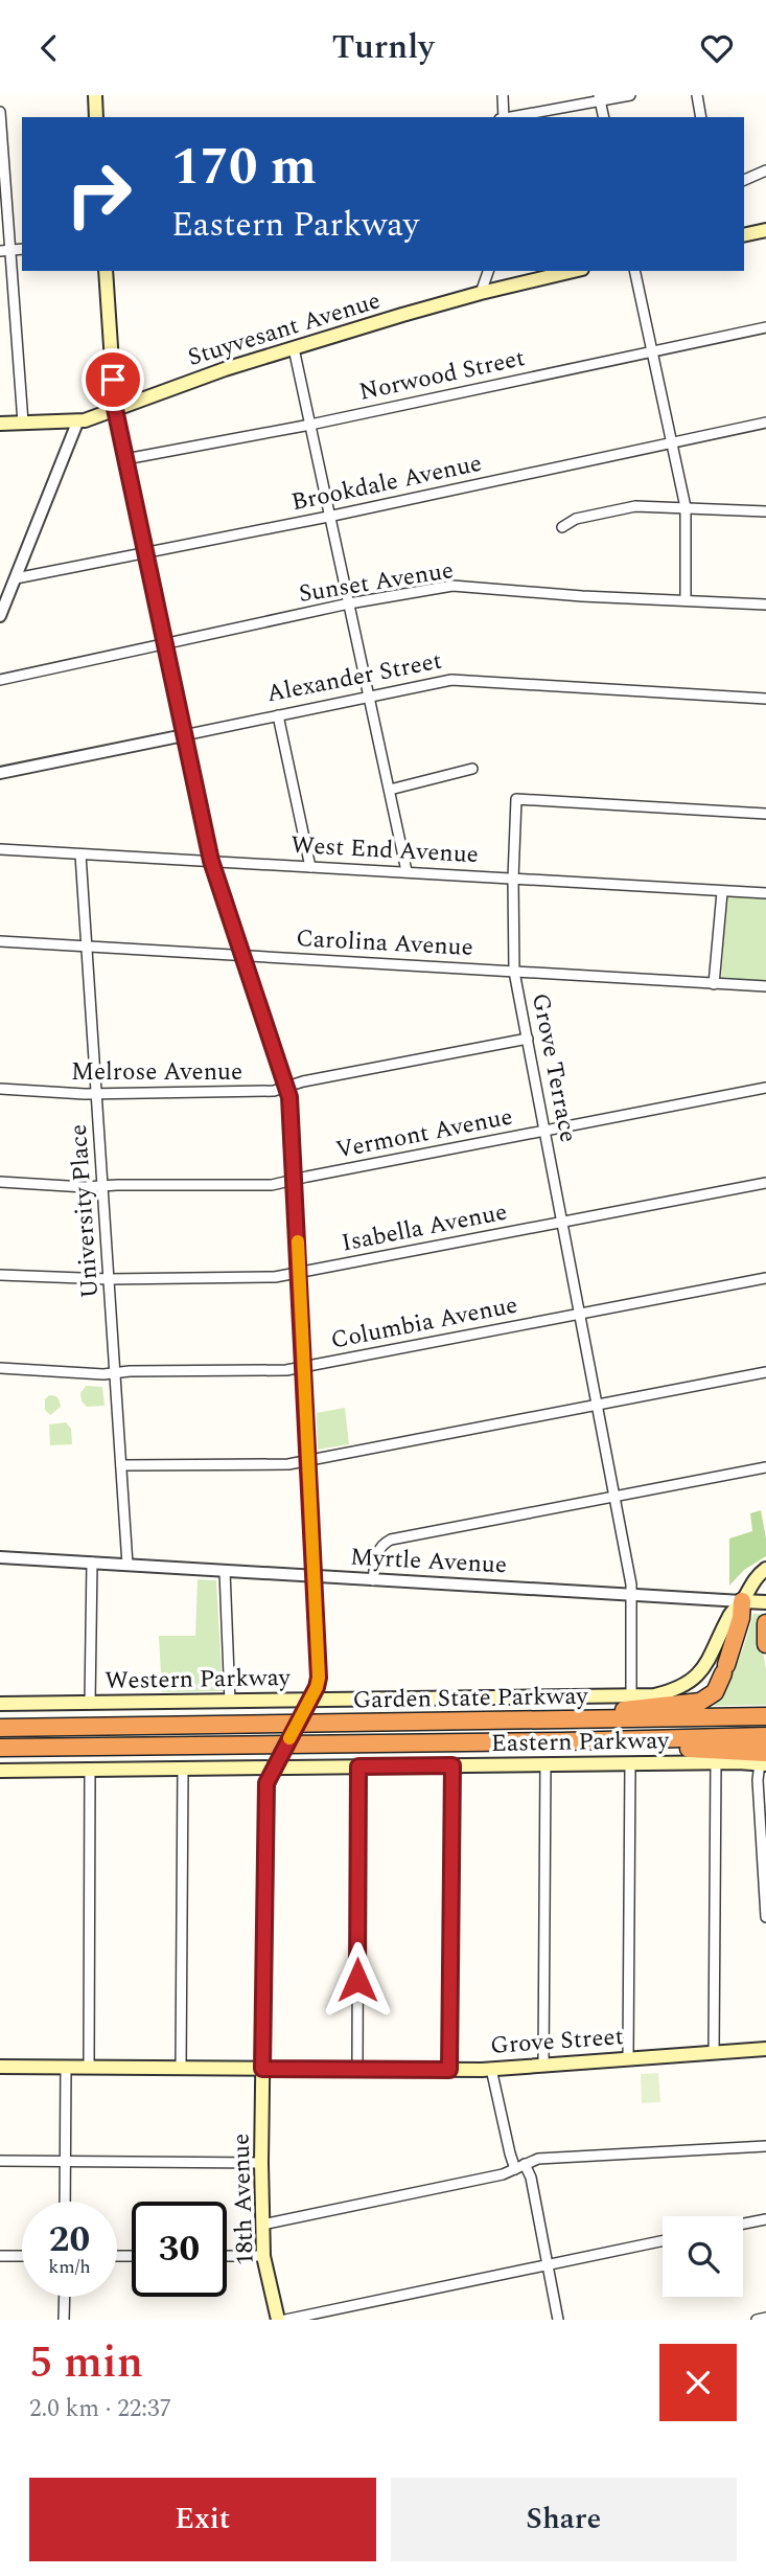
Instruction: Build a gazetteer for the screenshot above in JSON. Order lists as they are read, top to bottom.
{
  "streets": {
    "highway": ["Garden State Parkway"],
    "main road": [
      "Stuyvesant Avenue",
      "Myrtle Avenue",
      "Western Parkway",
      "Eastern Parkway",
      "Grove Street",
      "18th Avenue"
    ],
    "street": [
      "Norwood Street",
      "Brookdale Avenue",
      "Sunset Avenue",
      "Alexander Street",
      "West End Avenue",
      "Carolina Avenue",
      "Grove Terrace",
      "Melrose Avenue",
      "Vermont Avenue",
      "University Place",
      "Isabella Avenue",
      "Columbia Avenue"
    ]
  },
  "crossings": [
    ["Stuyvesant Avenue", "18th Avenue"],
    ["Norwood Street", "18th Avenue"],
    ["Brookdale Avenue", "18th Avenue"],
    ["Sunset Avenue", "18th Avenue"],
    ["Alexander Street", "18th Avenue"],
    ["West End Avenue", "Grove Terrace"],
    ["West End Avenue", "University Place"],
    ["West End Avenue", "18th Avenue"],
    ["Carolina Avenue", "Grove Terrace"],
    ["Carolina Avenue", "University Place"],
    ["Carolina Avenue", "18th Avenue"],
    ["Grove Terrace", "Melrose Avenue"],
    ["Grove Terrace", "Vermont Avenue"],
    ["Grove Terrace", "Isabella Avenue"],
    ["Grove Terrace", "Columbia Avenue"],
    ["Grove Terrace", "Myrtle Avenue"],
    ["Grove Terrace", "Western Parkway"],
    ["Melrose Avenue", "University Place"],
    ["Melrose Avenue", "18th Avenue"],
    ["Vermont Avenue", "University Place"],
    ["Vermont Avenue", "18th Avenue"],
    ["University Place", "Isabella Avenue"],
    ["University Place", "Columbia Avenue"],
    ["University Place", "Myrtle Avenue"],
    ["Isabella Avenue", "18th Avenue"],
    ["Columbia Avenue", "18th Avenue"],
    ["Myrtle Avenue", "Western Parkway"],
    ["Myrtle Avenue", "18th Avenue"],
    ["Western Parkway", "18th Avenue"],
    ["Eastern Parkway", "18th Avenue"],
    ["Grove Street", "18th Avenue"]
  ],
  "page": {
    "header": "Turnly",
    "turn": ["170 m", "Eastern Parkway"],
    "speed": "20 km/h",
    "limit": "30",
    "heading": ["5 min", "2.0 km · 22:37"],
    "buttons": ["Exit", "Share"]
  }
}
